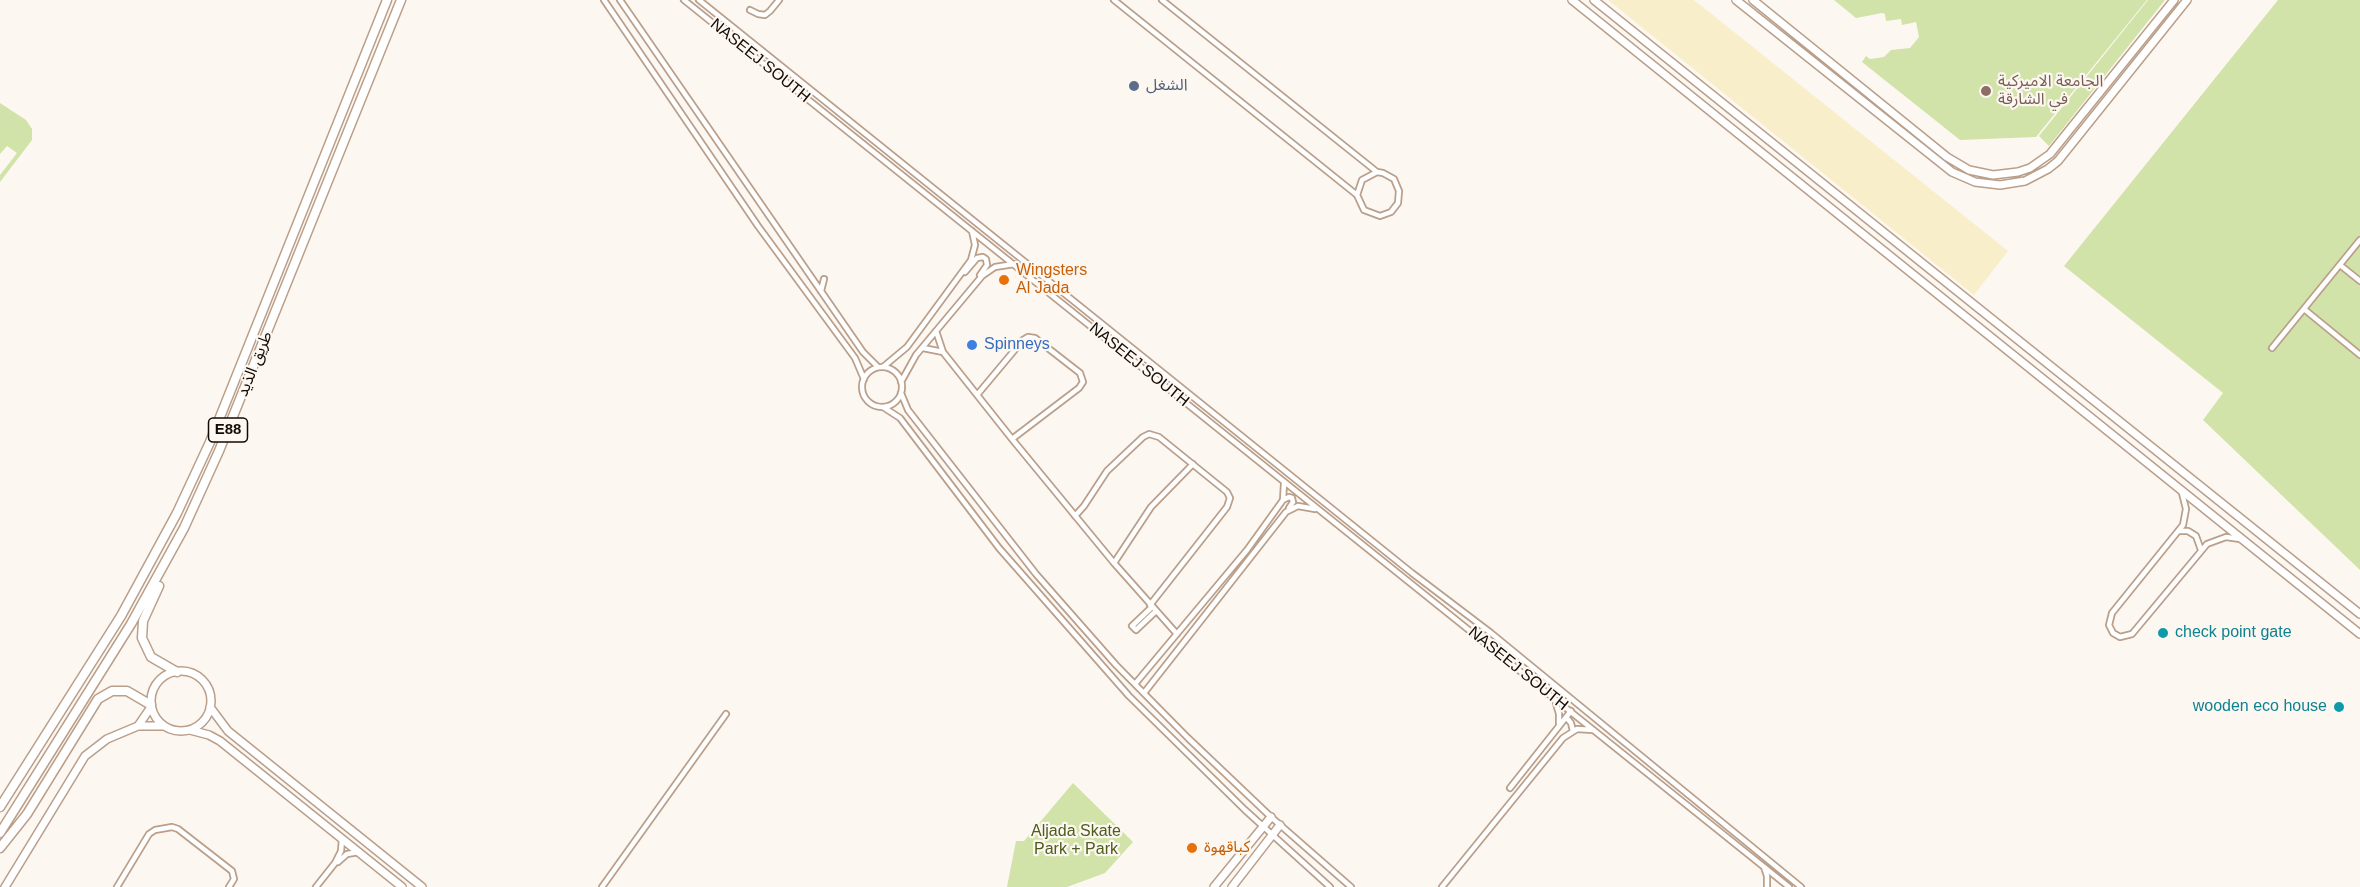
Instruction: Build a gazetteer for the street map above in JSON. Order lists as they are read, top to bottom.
{
  "streets": {
    "highway": ["طريق الذيد", "E88"],
    "street": ["NASEEJ SOUTH"]
  },
  "parks": ["Aljada Skate Park + Park"],
  "places": [
    "الشغل",
    "الجامعة الاميركية في الشارقة",
    "Wingsters Al Jada",
    "Spinneys",
    "check point gate",
    "wooden eco house",
    "كباقهوة"
  ]
}
